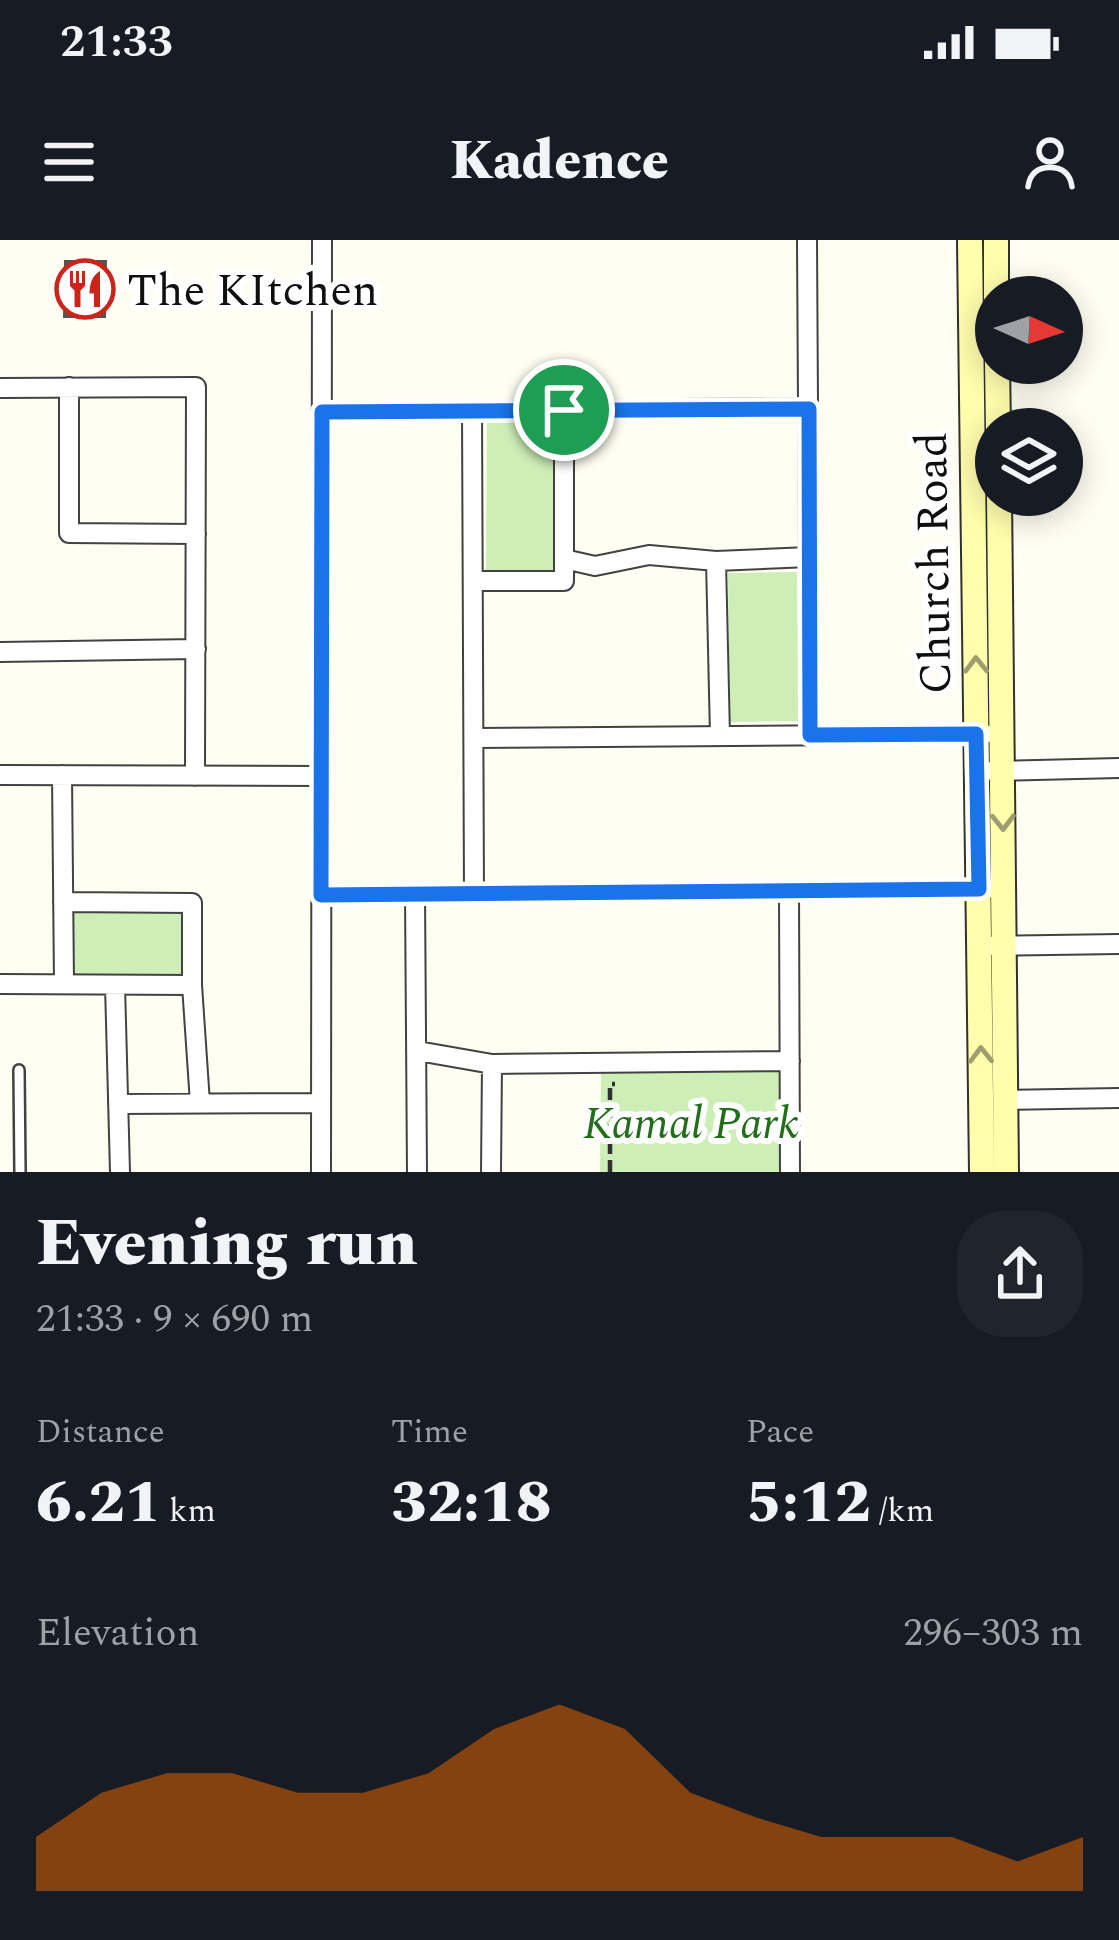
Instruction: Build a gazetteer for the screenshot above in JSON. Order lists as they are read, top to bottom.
{
  "streets": {
    "street": ["Church Road"]
  },
  "parks": ["Kamal Park"],
  "places": {
    "restaurant": ["The KItchen"]
  },
  "north": "right",
  "page": {
    "status": "21:33",
    "header": "Kadence",
    "heading": ["Evening run", "21:33 · 9 × 690 m"],
    "stats": [
      ["Distance", "6.21 km"],
      ["Time", "32:18"],
      ["Pace", "5:12 /km"]
    ],
    "chart": ["Elevation", "296–303 m"]
  }
}
